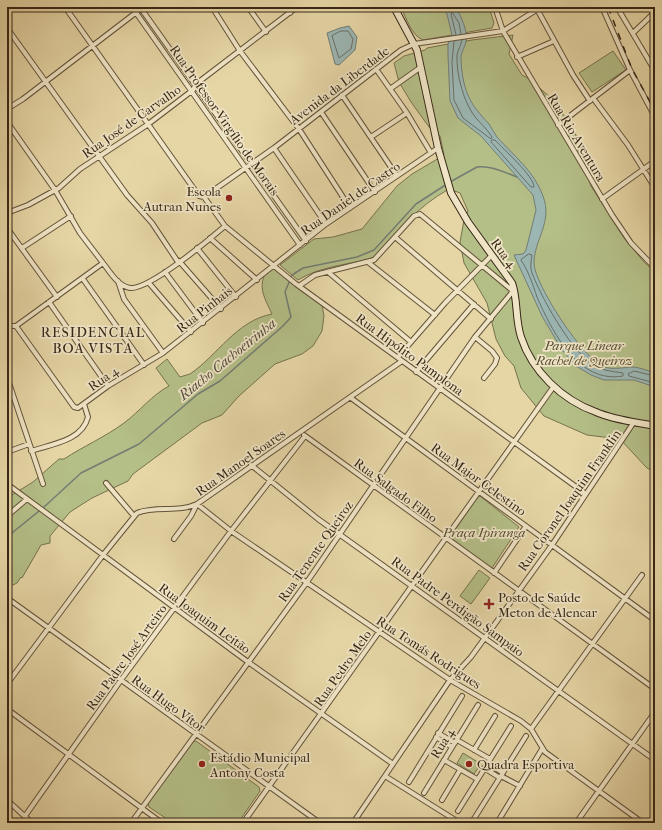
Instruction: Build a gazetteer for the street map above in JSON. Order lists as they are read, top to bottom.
{
  "streets": {
    "main road": ["Rua 4"],
    "street": [
      "Avenida da Liberdade",
      "Rua Professor Virgílio de Morais",
      "Rua José de Carvalho",
      "Rua Rio Aventura",
      "Rua Daniel de Castro",
      "Rua Pinhais",
      "Rua Hipólito Pamplona",
      "Rua Manoel Soares",
      "Rua Major Celestino",
      "Rua Salgado Filho",
      "Rua Coronel Joaquim Franklin",
      "Rua Tenente Queiroz",
      "Rua Padre Perdigão Sampaio",
      "Rua Joaquim Leitão",
      "Rua Tomás Rodrigues",
      "Rua Padre José Arteiro",
      "Rua Pedro Melo",
      "Rua Hugo Vítor"
    ]
  },
  "crossings": [
    ["Avenida da Liberdade", "Rua Professor Virgílio de Morais"],
    ["Avenida da Liberdade", "Rua Rio Aventura"],
    ["Avenida da Liberdade", "Rua 4"],
    ["Avenida da Liberdade", "Rua Hipólito Pamplona"],
    ["Rua Professor Virgílio de Morais", "Rua José de Carvalho"],
    ["Rua Professor Virgílio de Morais", "Rua Daniel de Castro"],
    ["Rua José de Carvalho", "Rua Hipólito Pamplona"],
    ["Rua Daniel de Castro", "Rua 4"],
    ["Rua Daniel de Castro", "Rua Pinhais"],
    ["Rua Daniel de Castro", "Rua Hipólito Pamplona"],
    ["Rua 4", "Rua Pinhais"],
    ["Rua 4", "Rua Coronel Joaquim Franklin"],
    ["Rua 4", "Rua Tenente Queiroz"],
    ["Rua 4", "Rua Pedro Melo"],
    ["Rua Pinhais", "Rua Hipólito Pamplona"],
    ["Rua Hipólito Pamplona", "Rua Manoel Soares"],
    ["Rua Hipólito Pamplona", "Rua Coronel Joaquim Franklin"],
    ["Rua Hipólito Pamplona", "Rua Tenente Queiroz"],
    ["Rua Hipólito Pamplona", "Rua Pedro Melo"],
    ["Rua Manoel Soares", "Rua Major Celestino"],
    ["Rua Manoel Soares", "Rua Salgado Filho"],
    ["Rua Manoel Soares", "Rua Padre Perdigão Sampaio"],
    ["Rua Manoel Soares", "Rua Tomás Rodrigues"],
    ["Rua Major Celestino", "Rua Coronel Joaquim Franklin"],
    ["Rua Major Celestino", "Rua Tenente Queiroz"],
    ["Rua Major Celestino", "Rua Pedro Melo"],
    ["Rua Salgado Filho", "Rua Coronel Joaquim Franklin"],
    ["Rua Salgado Filho", "Rua Tenente Queiroz"],
    ["Rua Salgado Filho", "Rua Padre José Arteiro"],
    ["Rua Salgado Filho", "Rua Pedro Melo"],
    ["Rua Coronel Joaquim Franklin", "Rua Padre Perdigão Sampaio"],
    ["Rua Coronel Joaquim Franklin", "Rua Joaquim Leitão"],
    ["Rua Coronel Joaquim Franklin", "Rua Tomás Rodrigues"],
    ["Rua Tenente Queiroz", "Rua Padre Perdigão Sampaio"],
    ["Rua Tenente Queiroz", "Rua Joaquim Leitão"],
    ["Rua Tenente Queiroz", "Rua Tomás Rodrigues"],
    ["Rua Tenente Queiroz", "Rua Hugo Vítor"],
    ["Rua Padre Perdigão Sampaio", "Rua Padre José Arteiro"],
    ["Rua Padre Perdigão Sampaio", "Rua Pedro Melo"],
    ["Rua Joaquim Leitão", "Rua Padre José Arteiro"],
    ["Rua Joaquim Leitão", "Rua Pedro Melo"],
    ["Rua Tomás Rodrigues", "Rua Padre José Arteiro"],
    ["Rua Tomás Rodrigues", "Rua Pedro Melo"],
    ["Rua Padre José Arteiro", "Rua Hugo Vítor"],
    ["Rua Pedro Melo", "Rua Hugo Vítor"]
  ],
  "districts": ["RESIDENCIAL BOA VISTA"],
  "water": ["Riacho Cachoeirinha"],
  "parks": ["Parque Linear Rachel de Queiroz", "Praça Ipiranga"],
  "places": {
    "other": ["Escola Autran Nunes", "Estádio Municipal Antony Costa", "Quadra Esportiva"],
    "health": ["Posto de Saúde Meton de Alencar"]
  }
}
